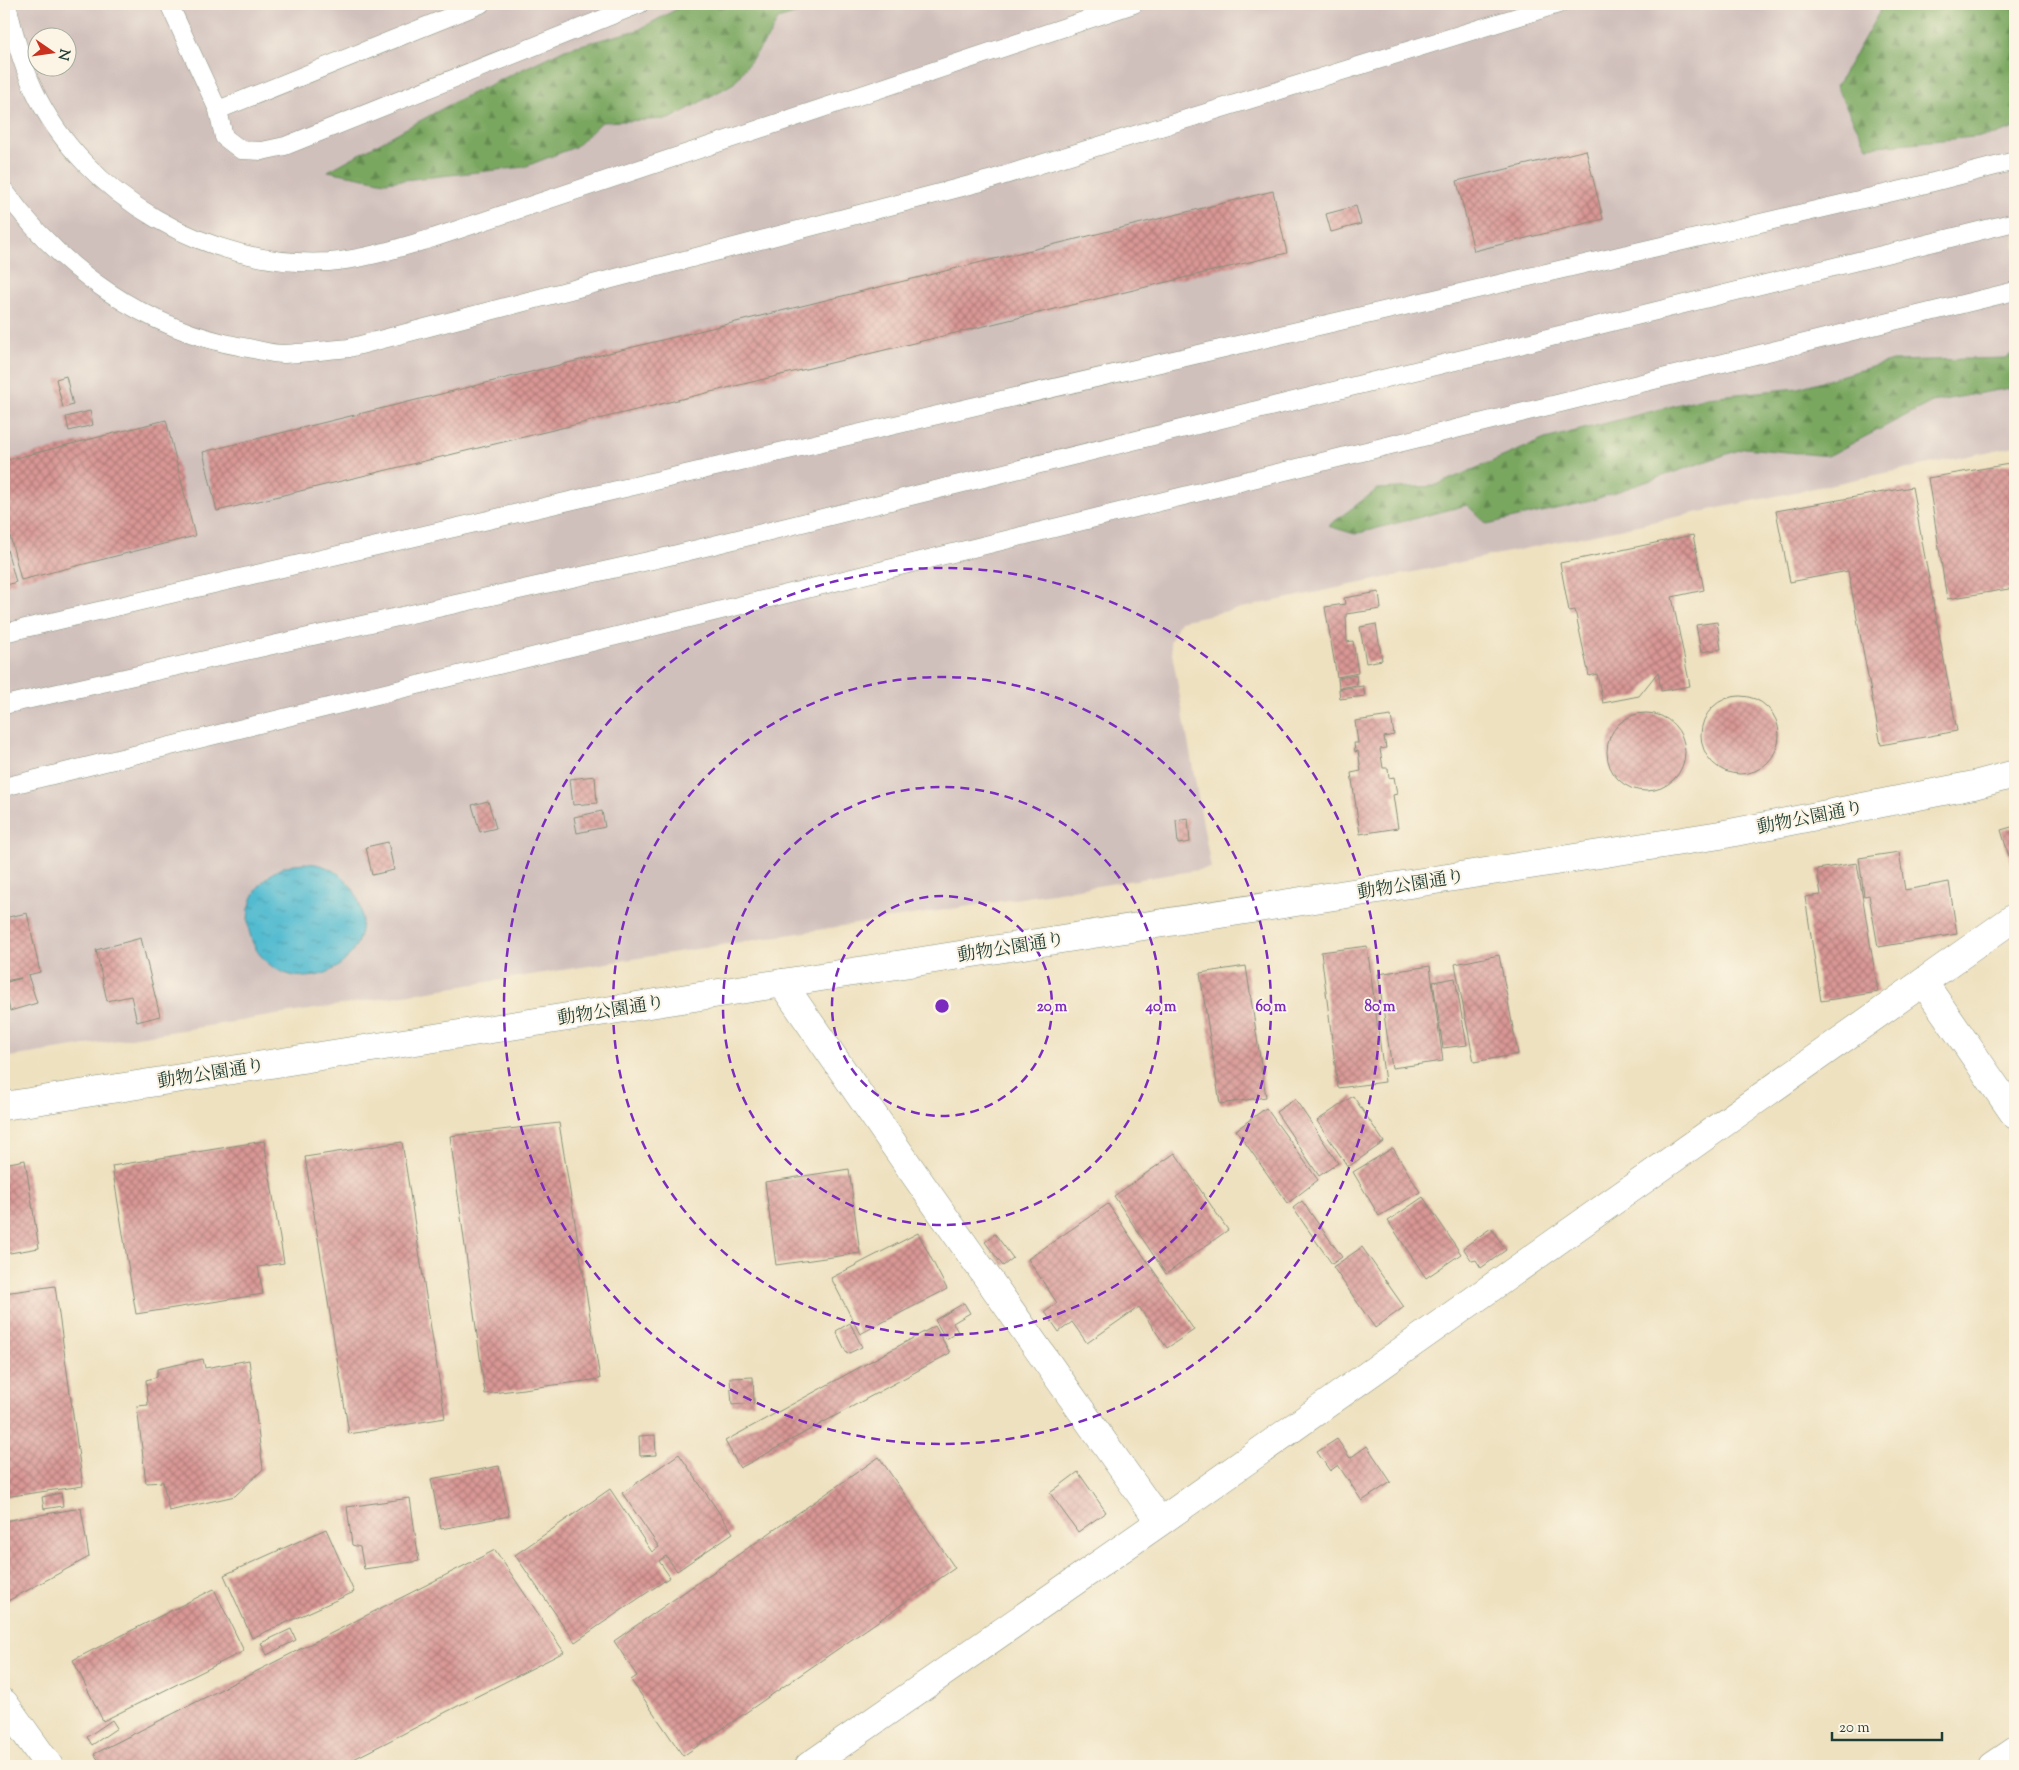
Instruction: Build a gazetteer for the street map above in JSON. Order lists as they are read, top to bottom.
{
  "streets": {
    "street": ["動物公園通り"]
  },
  "scale_bar": "20 m",
  "north": "right",
  "rings": [
    "20 m",
    "40 m",
    "60 m",
    "80 m"
  ]
}
